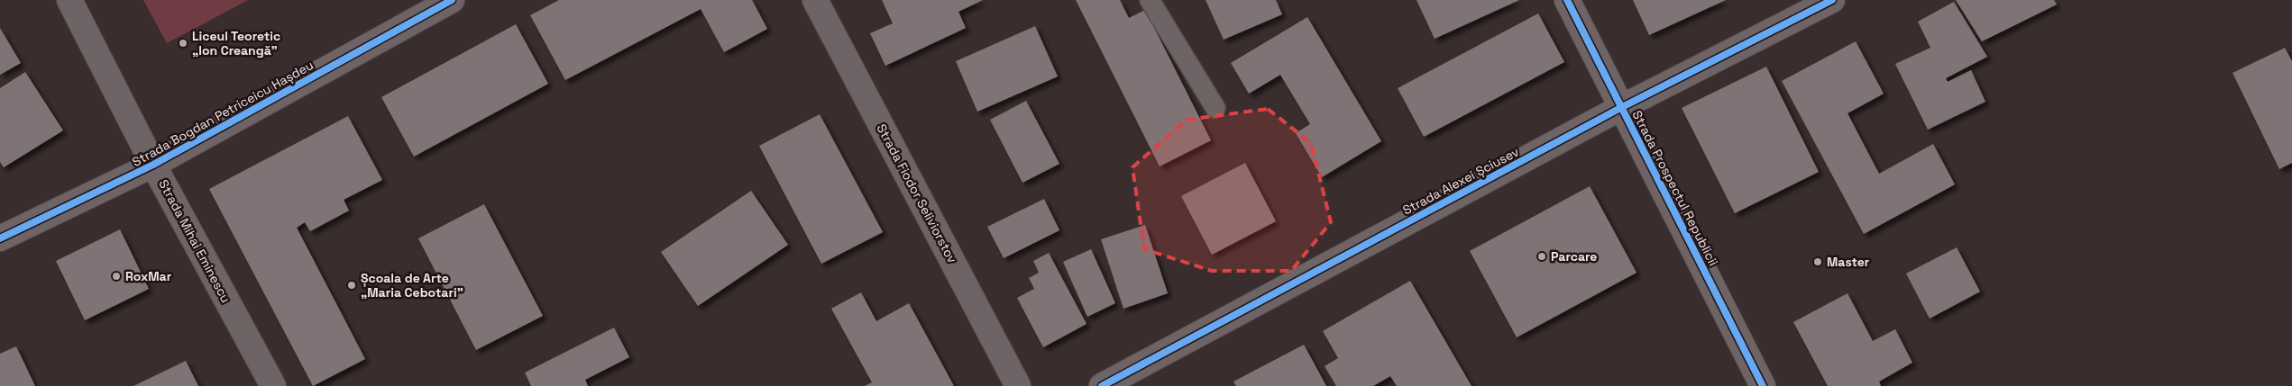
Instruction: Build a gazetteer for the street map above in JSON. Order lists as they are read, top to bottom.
{
  "streets": {
    "street": [
      "Strada Bogdan Petriceicu Hașdeu",
      "Strada Alexei Șciusev",
      "Strada Prospectul Republicii",
      "Strada Fiodor Seliviorstov",
      "Strada Mihai Eminescu"
    ]
  },
  "crossings": [
    ["Strada Bogdan Petriceicu Hașdeu", "Strada Mihai Eminescu"],
    ["Strada Alexei Șciusev", "Strada Prospectul Republicii"]
  ],
  "places": [
    "Liceul Teoretic „Ion Creangă”",
    "Parcare",
    "Master",
    "RoxMar",
    "Școala de Arte „Maria Cebotari”"
  ]
}
